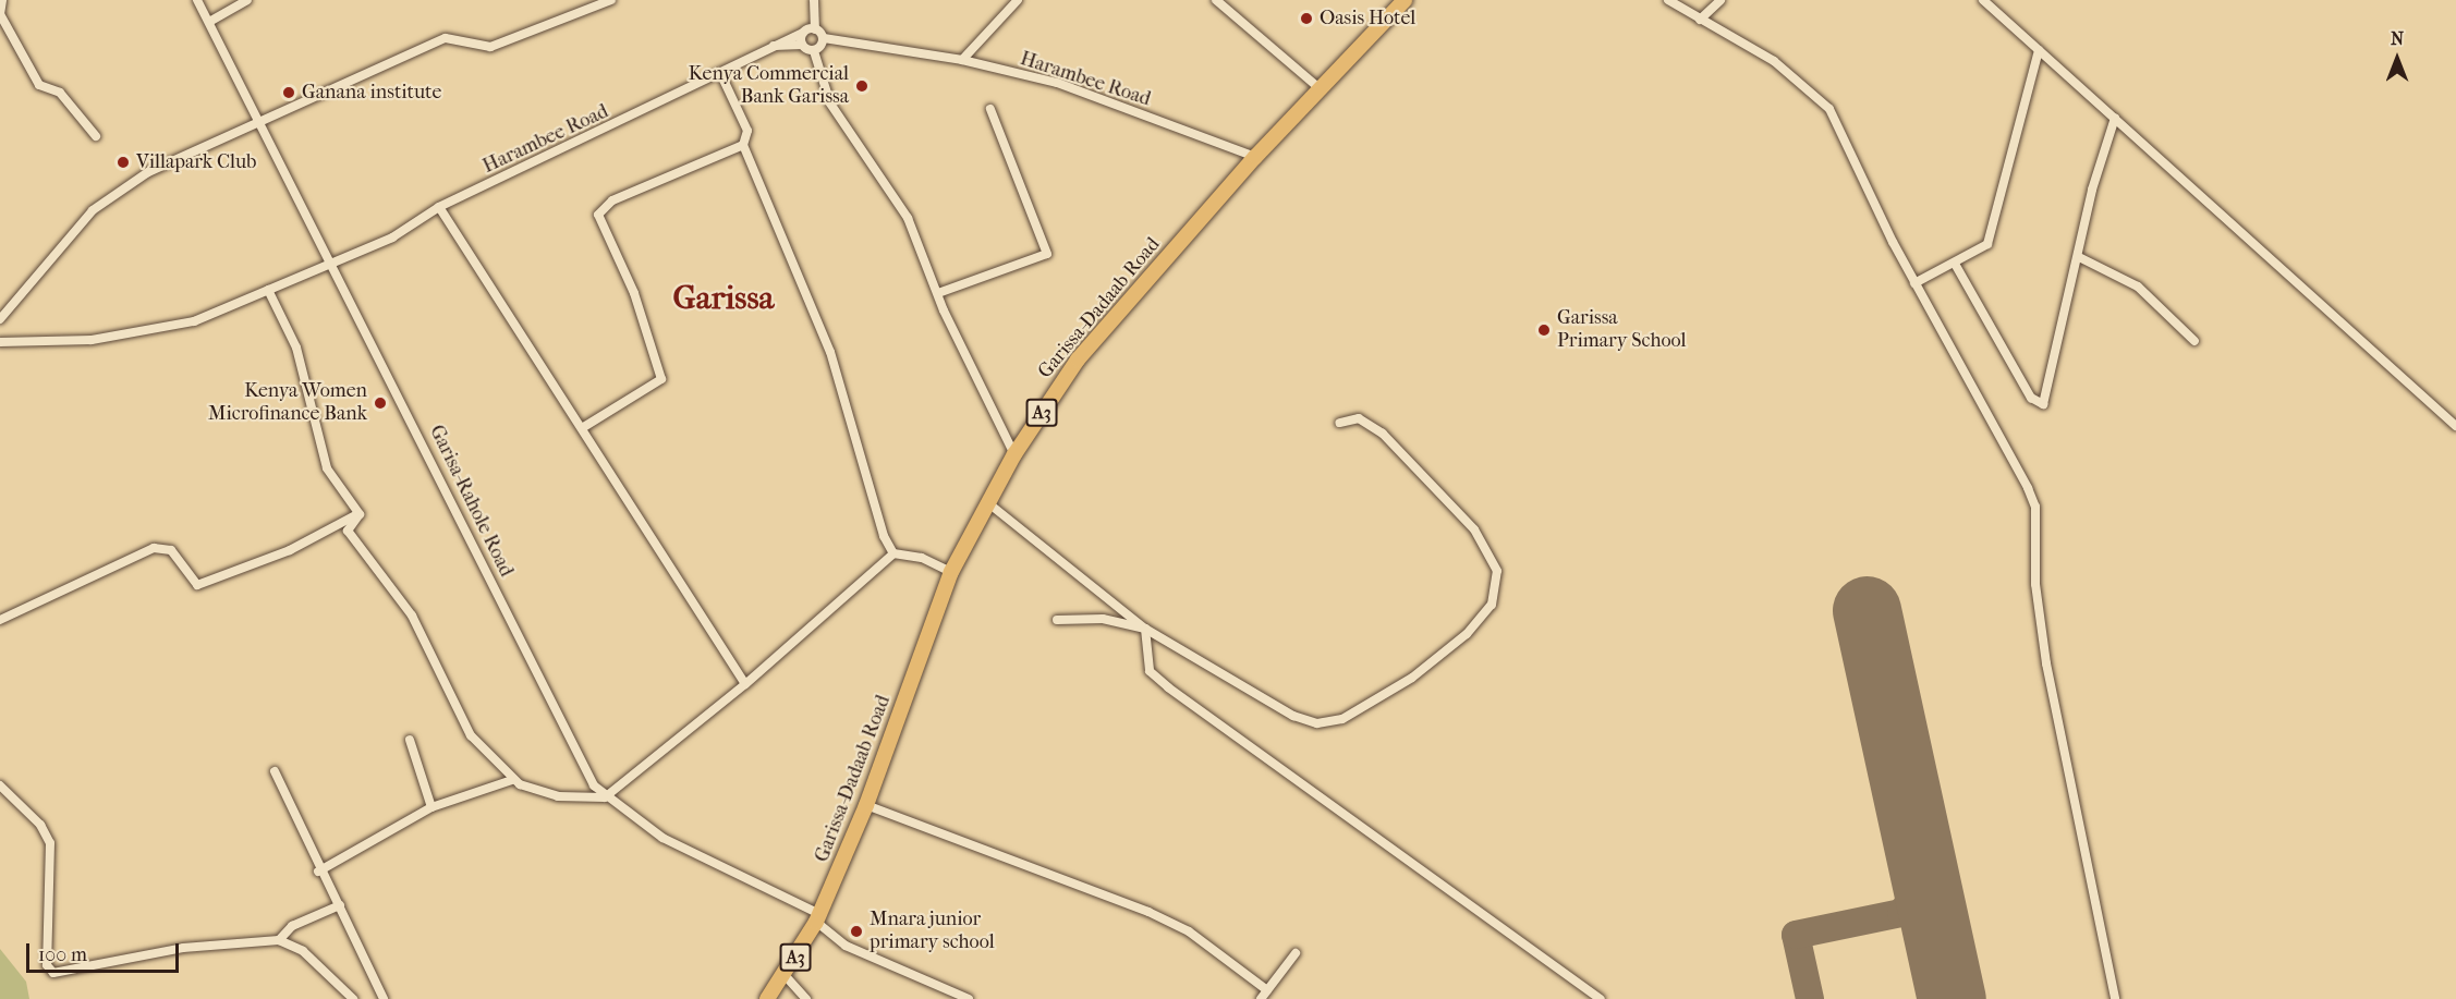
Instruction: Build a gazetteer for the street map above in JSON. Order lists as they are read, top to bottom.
{
  "streets": {
    "highway": ["Garissa-Dadaab Road", "A3"],
    "street": ["Harambee Road", "Garisa-Rahole Road"]
  },
  "crossings": [
    ["Harambee Road", "Garissa-Dadaab Road"],
    ["Harambee Road", "Garisa-Rahole Road"],
    ["Garissa-Dadaab Road", "A3"],
    ["Garissa-Dadaab Road", "Garisa-Rahole Road"],
    ["A3", "Garisa-Rahole Road"]
  ],
  "districts": ["Garissa"],
  "places": [
    "Oasis Hotel",
    "Kenya Commercial Bank Garissa",
    "Ganana institute",
    "Villapark Club",
    "Garissa Primary School",
    "Kenya Women Microfinance Bank",
    "Mnara junior primary school"
  ],
  "scale_bar": "100 m",
  "north": "top"
}
